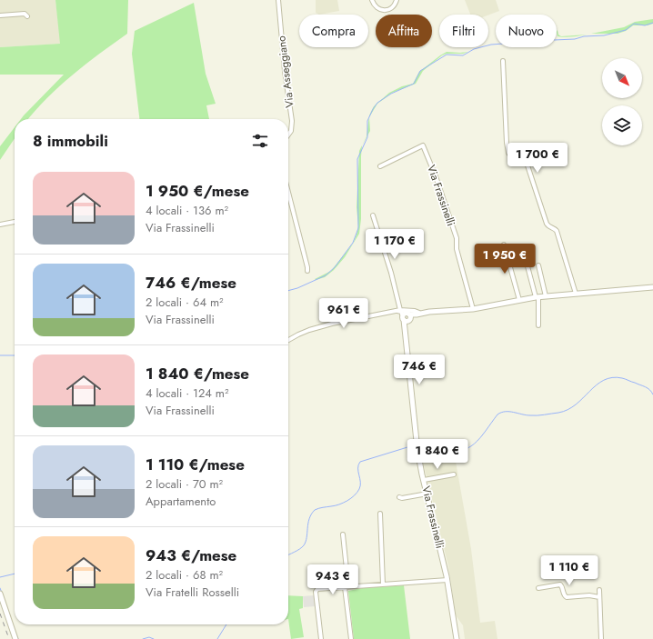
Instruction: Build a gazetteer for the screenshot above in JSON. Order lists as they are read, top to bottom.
{
  "streets": {
    "street": ["Via Asseggiano", "Via Frassinelli"]
  },
  "north": "bottom right",
  "page": {
    "chip": [
      "Compra",
      "Affitta",
      "Filtri",
      "Nuovo"
    ],
    "heading": "8 immobili",
    "price": [
      "1 700 €",
      "1 170 €",
      "1 950 €",
      "961 €",
      "746 €",
      "1 840 €",
      "1 110 €",
      "943 €"
    ],
    "list": [
      {
        "name": "1 950 €/mese",
        "note": "4 locali · 136 m² · Via Frassinelli"
      },
      {
        "name": "746 €/mese",
        "note": "2 locali · 64 m² · Via Frassinelli"
      },
      {
        "name": "1 840 €/mese",
        "note": "4 locali · 124 m² · Via Frassinelli"
      },
      {
        "name": "1 110 €/mese",
        "note": "2 locali · 70 m² · Appartamento"
      },
      {
        "name": "943 €/mese",
        "note": "2 locali · 68 m² · Via Fratelli Rosselli"
      }
    ]
  }
}
